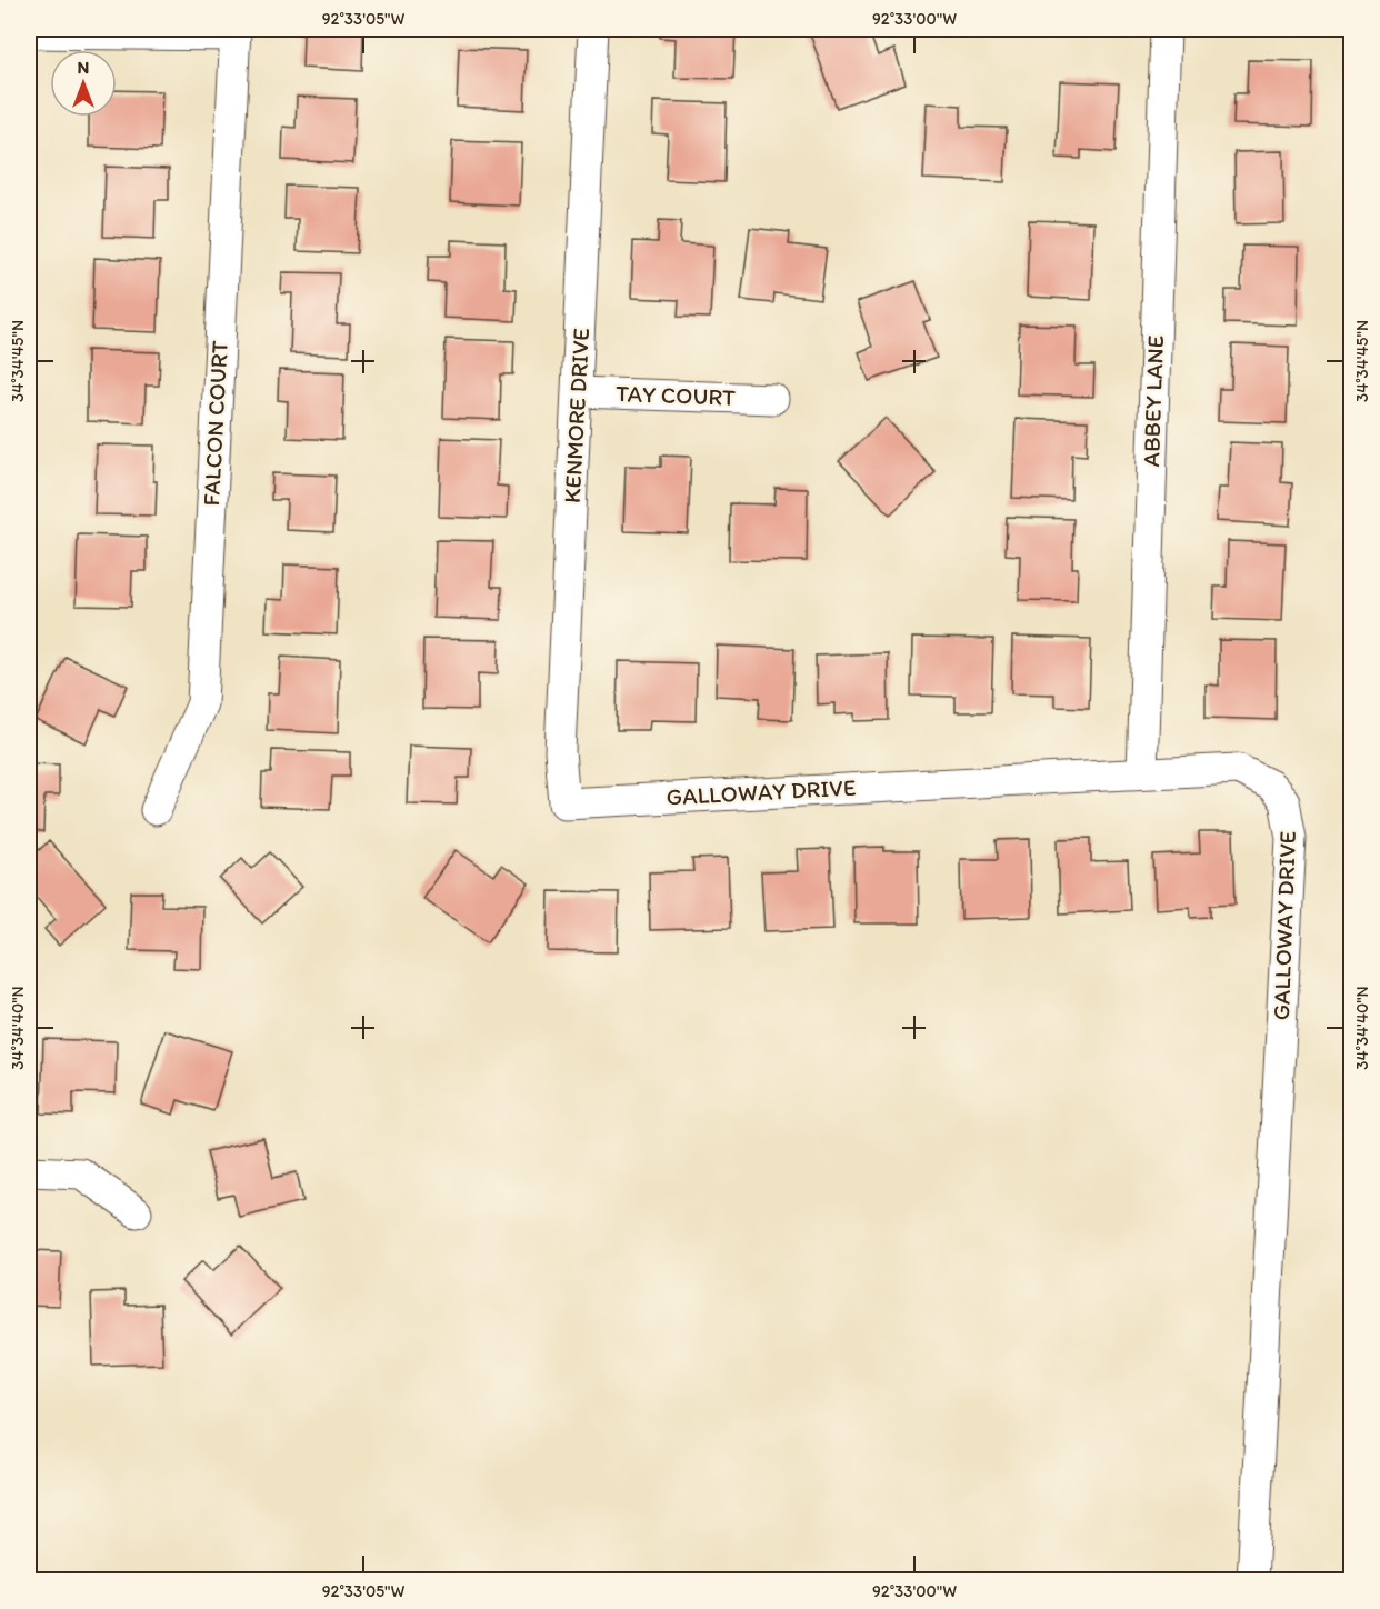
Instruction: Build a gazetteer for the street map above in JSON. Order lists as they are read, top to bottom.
{
  "streets": {
    "street": [
      "TAY COURT",
      "ABBEY LANE",
      "KENMORE DRIVE",
      "FALCON COURT",
      "GALLOWAY DRIVE"
    ]
  },
  "crossings": [
    ["TAY COURT", "KENMORE DRIVE"],
    ["ABBEY LANE", "GALLOWAY DRIVE"],
    ["KENMORE DRIVE", "GALLOWAY DRIVE"]
  ],
  "north": "top",
  "coordinates": [
    "92°33'05\"W",
    "92°33'00\"W",
    "34°34'45\"N",
    "34°34'40\"N"
  ]
}
